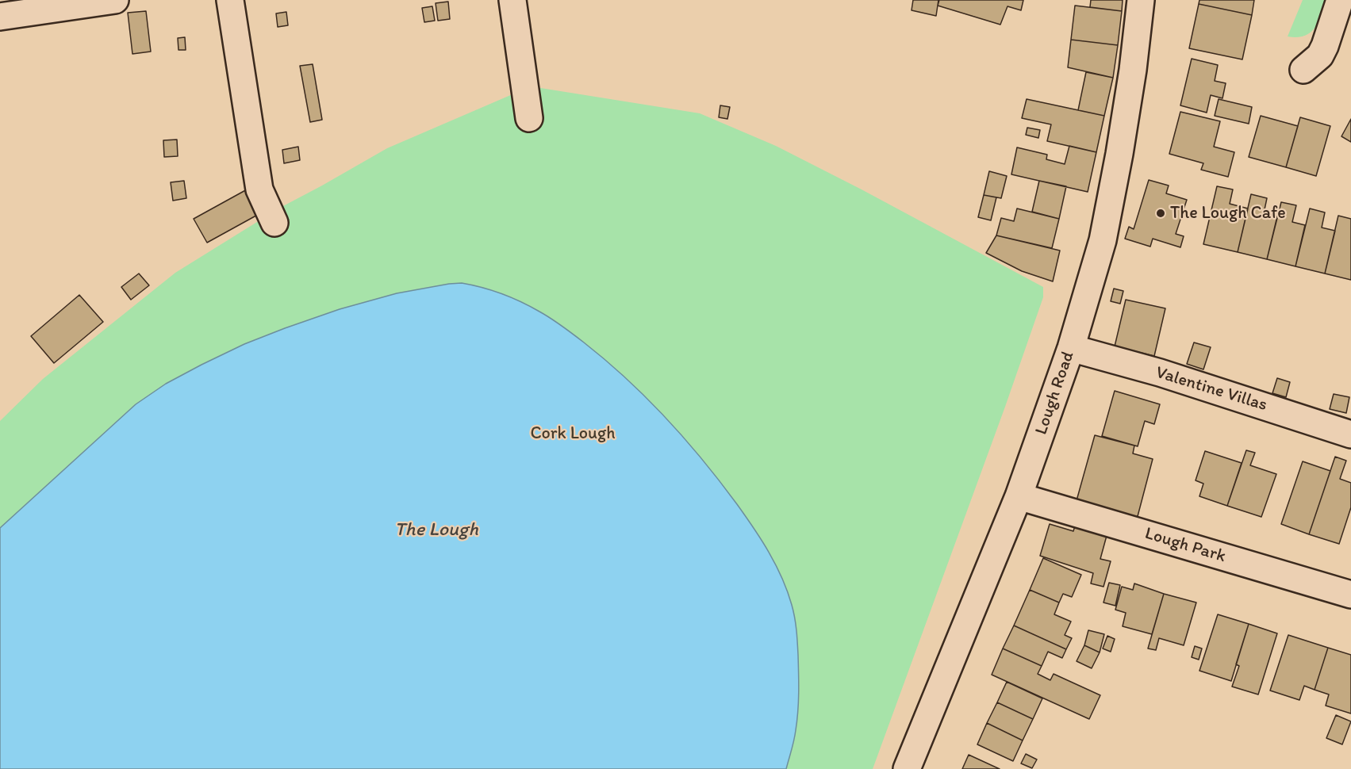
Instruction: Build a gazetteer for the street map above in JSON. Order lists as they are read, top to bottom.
{
  "streets": {
    "street": ["Valentine Villas", "Lough Road", "Lough Park"]
  },
  "crossings": [
    ["Valentine Villas", "Lough Road"],
    ["Lough Road", "Lough Park"]
  ],
  "water": ["The Lough"],
  "parks": ["Cork Lough"],
  "places": ["The Lough Cafe"]
}
